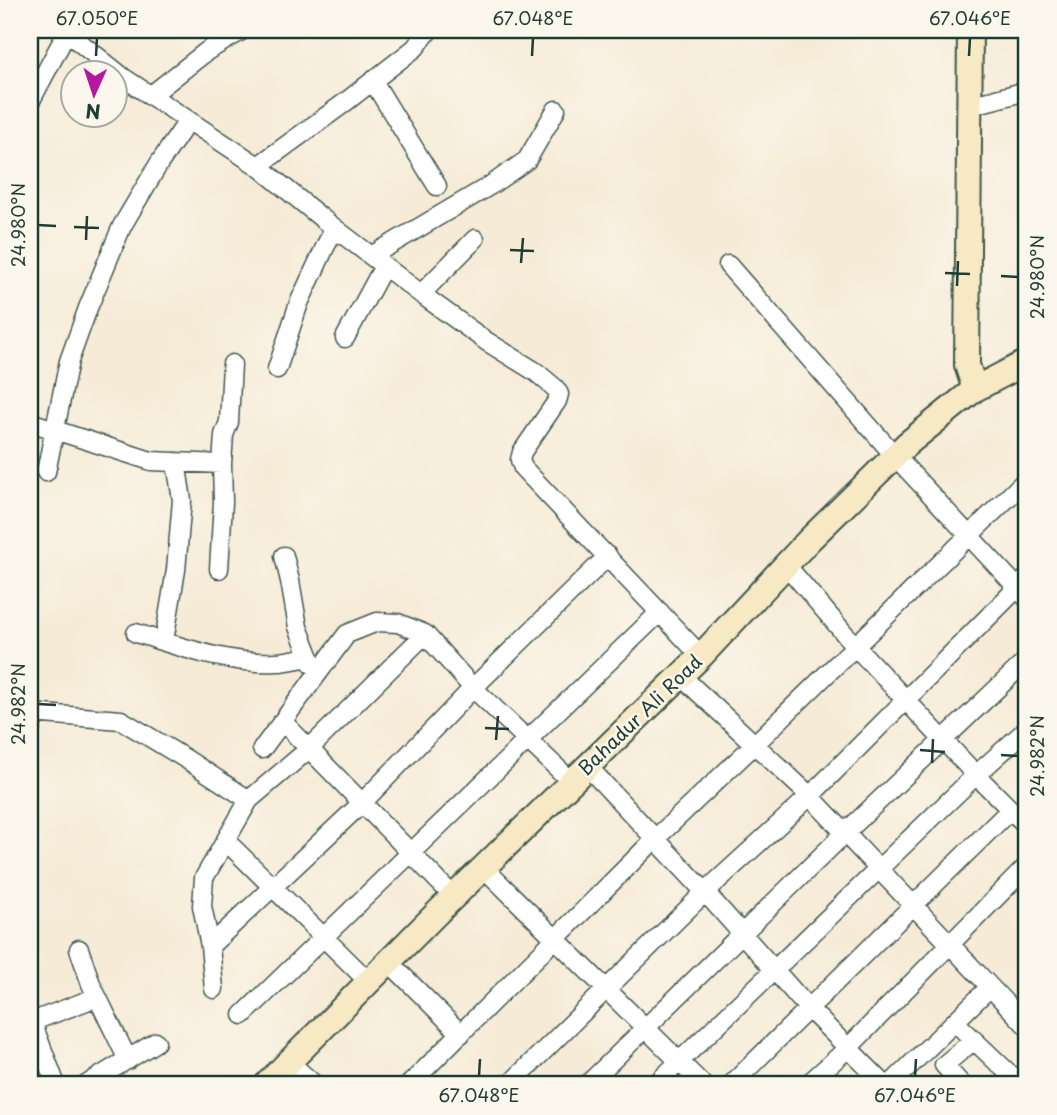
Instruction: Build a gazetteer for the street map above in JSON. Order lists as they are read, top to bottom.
{
  "streets": {
    "street": ["Bahadur Ali Road"]
  },
  "north": "bottom",
  "coordinates": [
    "67.050°E",
    "67.048°E",
    "67.046°E",
    "24.980°N",
    "24.982°N"
  ]
}
